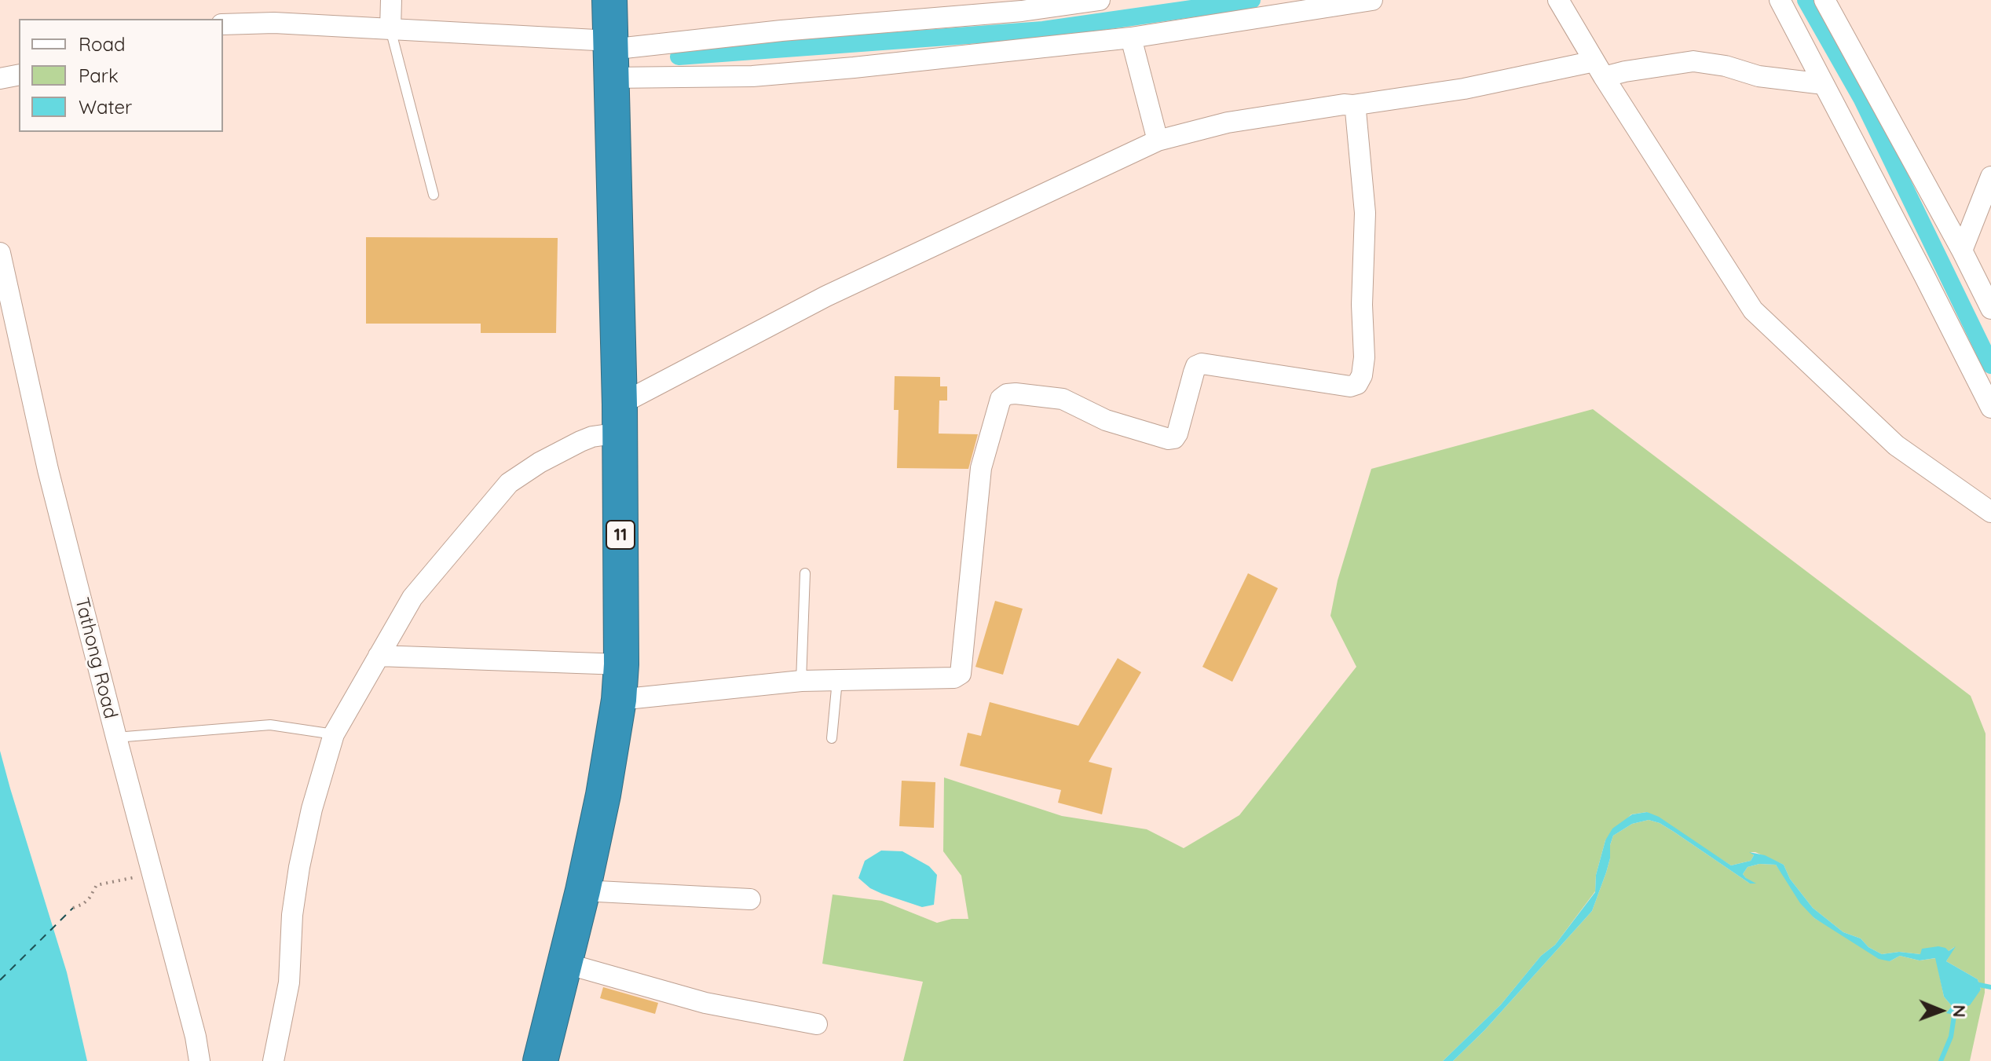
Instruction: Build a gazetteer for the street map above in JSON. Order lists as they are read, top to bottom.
{
  "streets": {
    "highway": ["11"],
    "street": ["Tathong Road"]
  },
  "legend": ["Road", "Park", "Water"],
  "north": "right"
}
